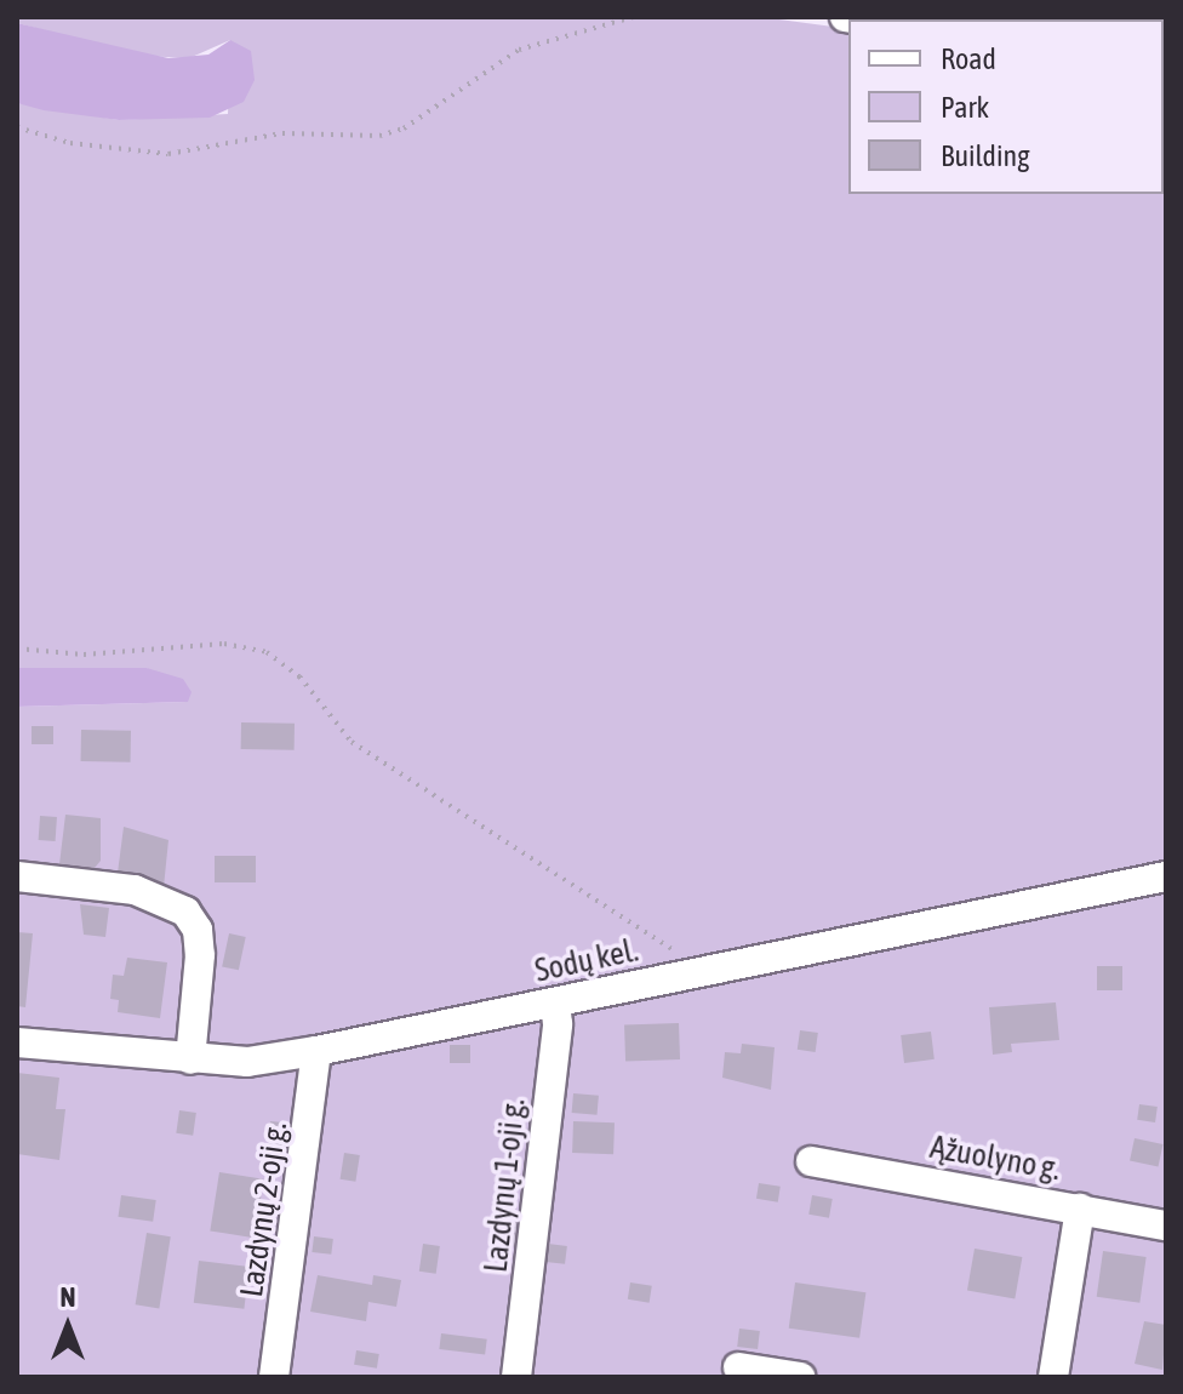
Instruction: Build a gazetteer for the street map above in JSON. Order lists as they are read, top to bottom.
{
  "streets": {
    "street": [
      "Sodų kel.",
      "Ąžuolyno g.",
      "Lazdynų 1-oji g.",
      "Lazdynų 2-oji g."
    ]
  },
  "crossings": [
    ["Sodų kel.", "Lazdynų 1-oji g."],
    ["Sodų kel.", "Lazdynų 2-oji g."]
  ],
  "legend": ["Road", "Park", "Building"],
  "north": "top"
}
